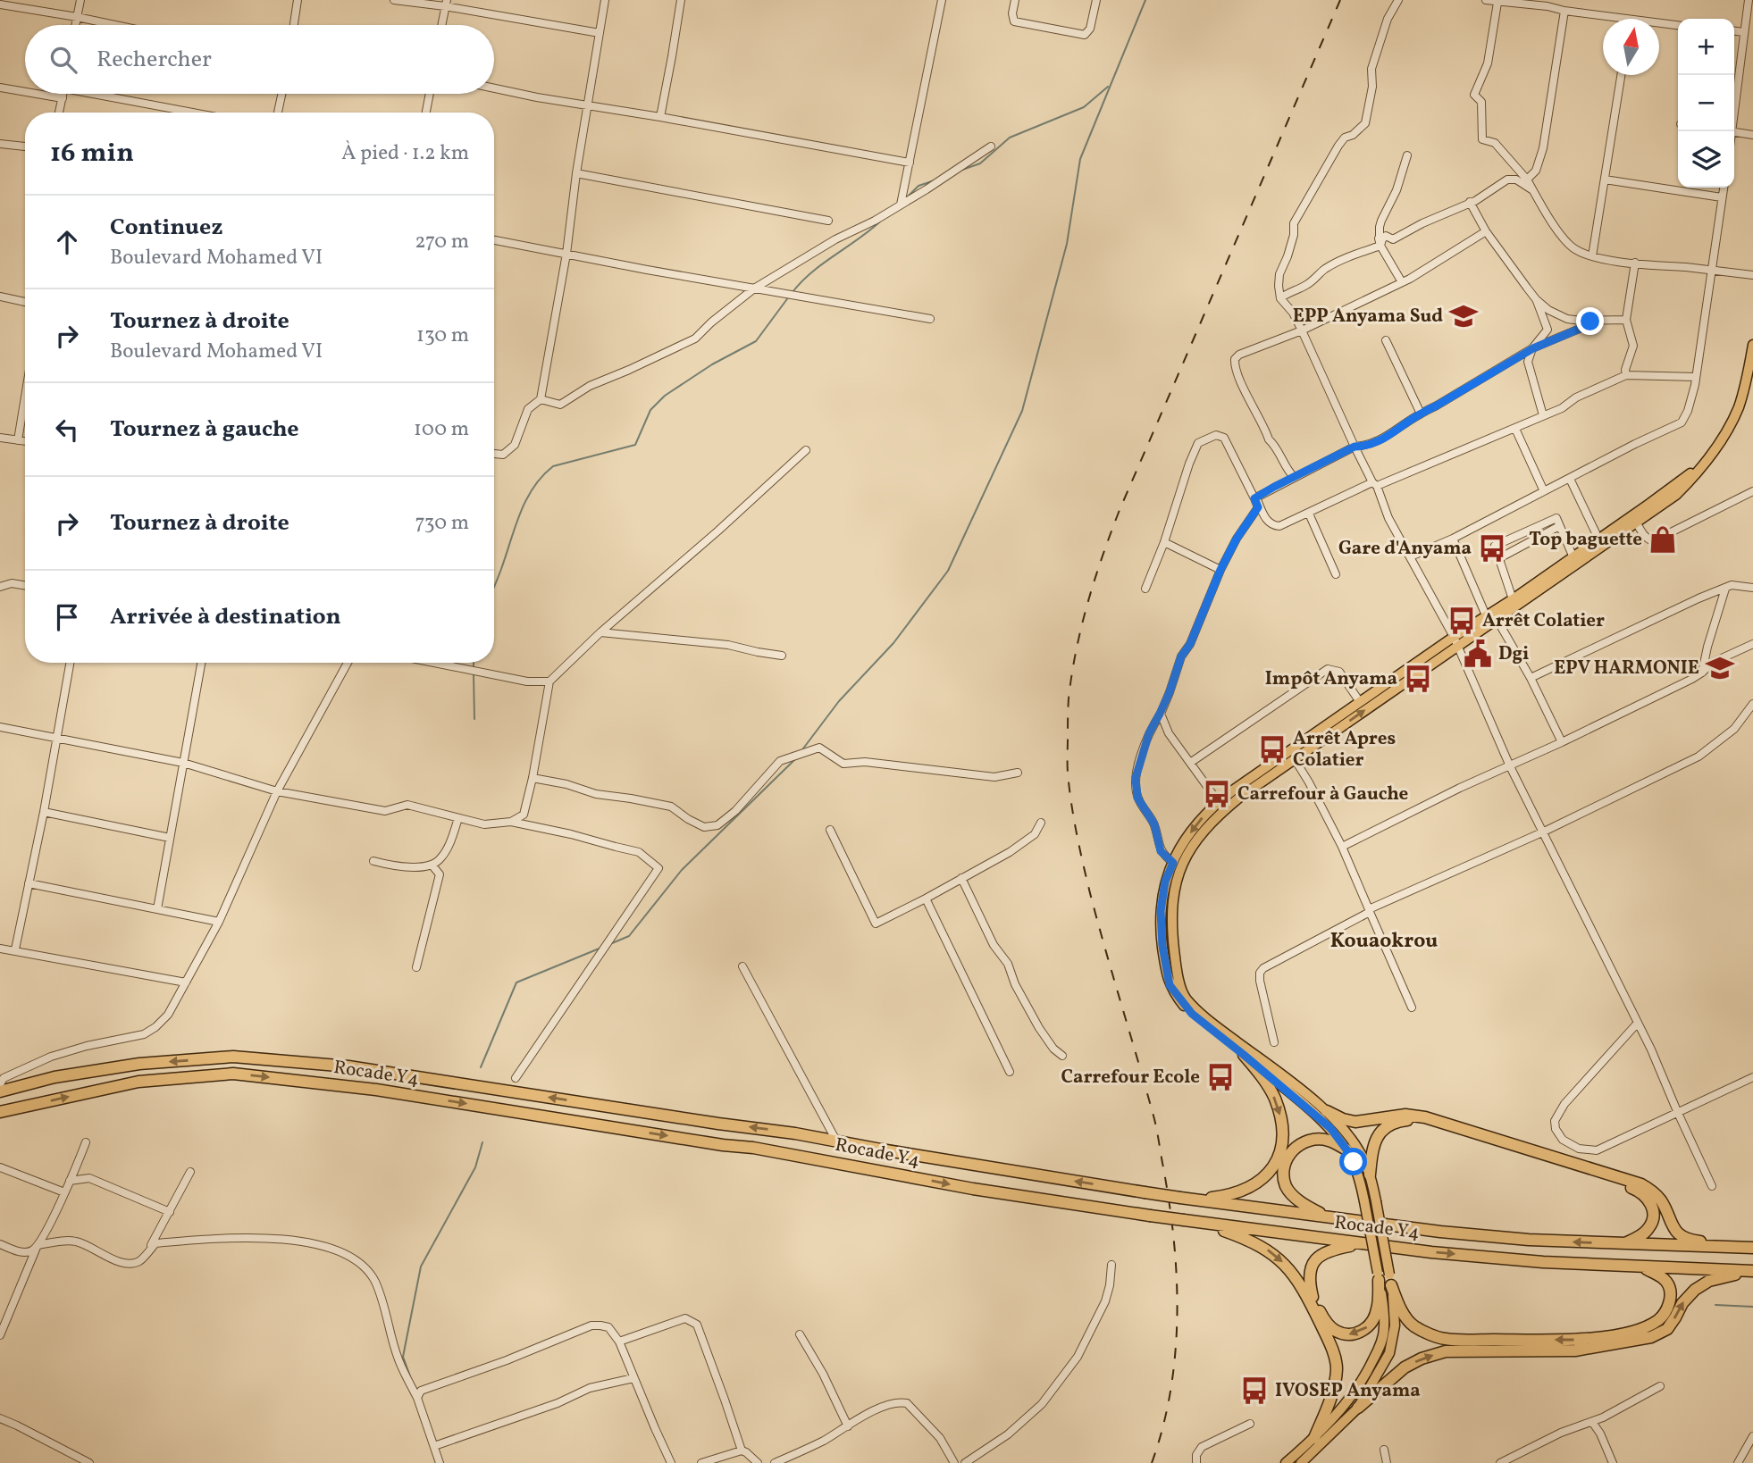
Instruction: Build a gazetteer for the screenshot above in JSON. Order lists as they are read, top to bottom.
{
  "streets": {
    "highway": ["Rocade Y4"]
  },
  "districts": ["Kouaokrou"],
  "places": {
    "school or university": ["EPP Anyama Sud", "EPV HARMONIE"],
    "shop": ["Top baguette"],
    "bus stop": [
      "Gare d'Anyama",
      "Arrêt Colatier",
      "Impôt Anyama",
      "Arrêt Apres Colatier",
      "Carrefour à Gauche",
      "Carrefour Ecole",
      "IVOSEP Anyama"
    ],
    "public building": ["Dgi"]
  },
  "north": "top",
  "page": {
    "map_buttons": ["+", "−"],
    "search": "Rechercher",
    "heading": ["16 min", "À pied · 1.2 km"],
    "list": [
      ["Continuez", "Boulevard Mohamed VI", "270 m"],
      ["Tournez à droite", "Boulevard Mohamed VI", "130 m"],
      ["Tournez à gauche", "100 m"],
      ["Tournez à droite", "730 m"],
      "Arrivée à destination"
    ]
  }
}
